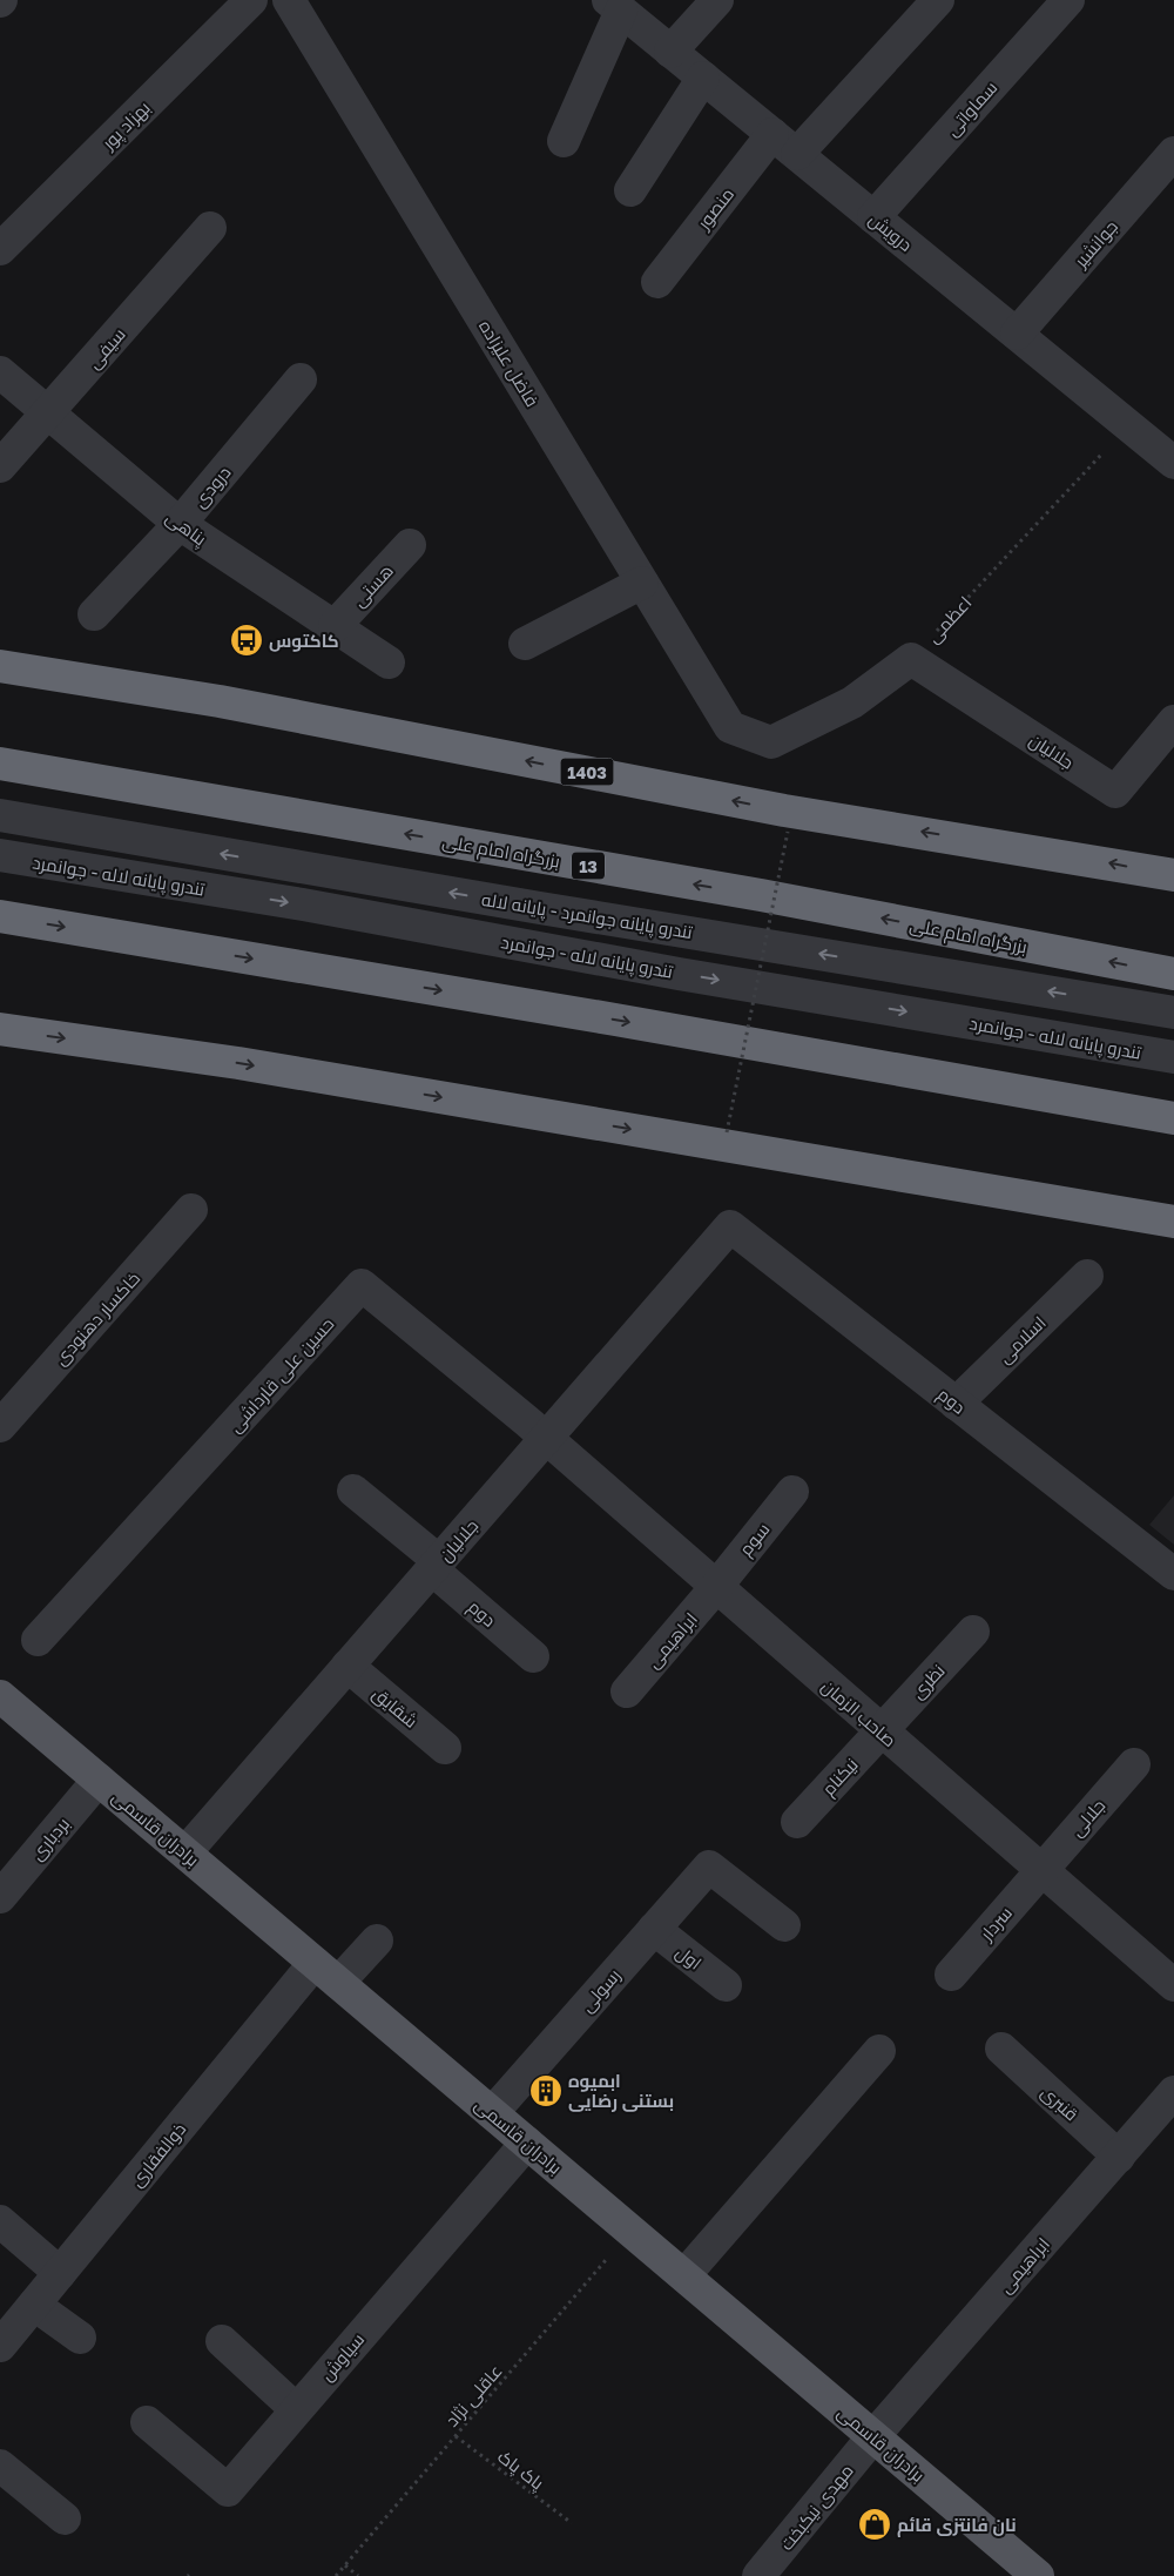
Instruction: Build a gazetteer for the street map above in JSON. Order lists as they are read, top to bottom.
{
  "streets": {
    "highway": ["1403", "بزرگراه امام علی", "13"],
    "main road": ["برادران قاسمی"],
    "street": [
      "سماواتی",
      "بهزاد پور",
      "منصور",
      "درویش",
      "جوانشیر",
      "سیفی",
      "فاضل علیزاده",
      "درودی",
      "پناهی",
      "هستی",
      "جلالیان",
      "تندرو پایانه لاله - جوانمرد",
      "تندرو پایانه جوانمرد - پایانه لاله",
      "خاکسار دهنودی",
      "اسلامی",
      "حسین علی قارداشی",
      "دوم",
      "سوم",
      "ابراهیمی",
      "نظری",
      "شقایق",
      "صاحب الزمان",
      "نیکنام",
      "جلالی",
      "بردباری",
      "سردار",
      "اول",
      "رسولی",
      "قنبری",
      "ذوالفقاری",
      "سیاوش",
      "مهدی نیکبخت"
    ],
    "path": ["اعظمی", "عاقلی نژاد", "پاک پاک"]
  },
  "crossings": [
    ["سماواتی", "درویش"],
    ["منصور", "درویش"],
    ["درویش", "جوانشیر"],
    ["درویش", "اعظمی"],
    ["سیفی", "پناهی"],
    ["فاضل علیزاده", "اعظمی"],
    ["فاضل علیزاده", "جلالیان"],
    ["درودی", "پناهی"],
    ["پناهی", "هستی"],
    ["اعظمی", "جلالیان"],
    ["جلالیان", "حسین علی قارداشی"],
    ["جلالیان", "دوم"],
    ["جلالیان", "شقایق"],
    ["جلالیان", "صاحب الزمان"],
    ["جلالیان", "برادران قاسمی"],
    ["اسلامی", "دوم"],
    ["حسین علی قارداشی", "صاحب الزمان"],
    ["سوم", "ابراهیمی"],
    ["سوم", "صاحب الزمان"],
    ["ابراهیمی", "صاحب الزمان"],
    ["ابراهیمی", "برادران قاسمی"],
    ["ابراهیمی", "قنبری"],
    ["ابراهیمی", "مهدی نیکبخت"],
    ["نظری", "صاحب الزمان"],
    ["نظری", "نیکنام"],
    ["صاحب الزمان", "نیکنام"],
    ["صاحب الزمان", "جلالی"],
    ["صاحب الزمان", "سردار"],
    ["جلالی", "سردار"],
    ["برادران قاسمی", "بردباری"],
    ["برادران قاسمی", "رسولی"],
    ["برادران قاسمی", "ذوالفقاری"],
    ["برادران قاسمی", "سیاوش"],
    ["برادران قاسمی", "عاقلی نژاد"],
    ["برادران قاسمی", "مهدی نیکبخت"],
    ["اول", "رسولی"],
    ["عاقلی نژاد", "پاک پاک"]
  ],
  "one_way": ["تندرو پایانه لاله - جوانمرد", "تندرو پایانه جوانمرد - پایانه لاله"],
  "places": {
    "bus stop": ["کاکتوس"],
    "building": ["ابمیوه بستنی رضایی"],
    "shop": ["نان فانتزی قائم"]
  }
}
